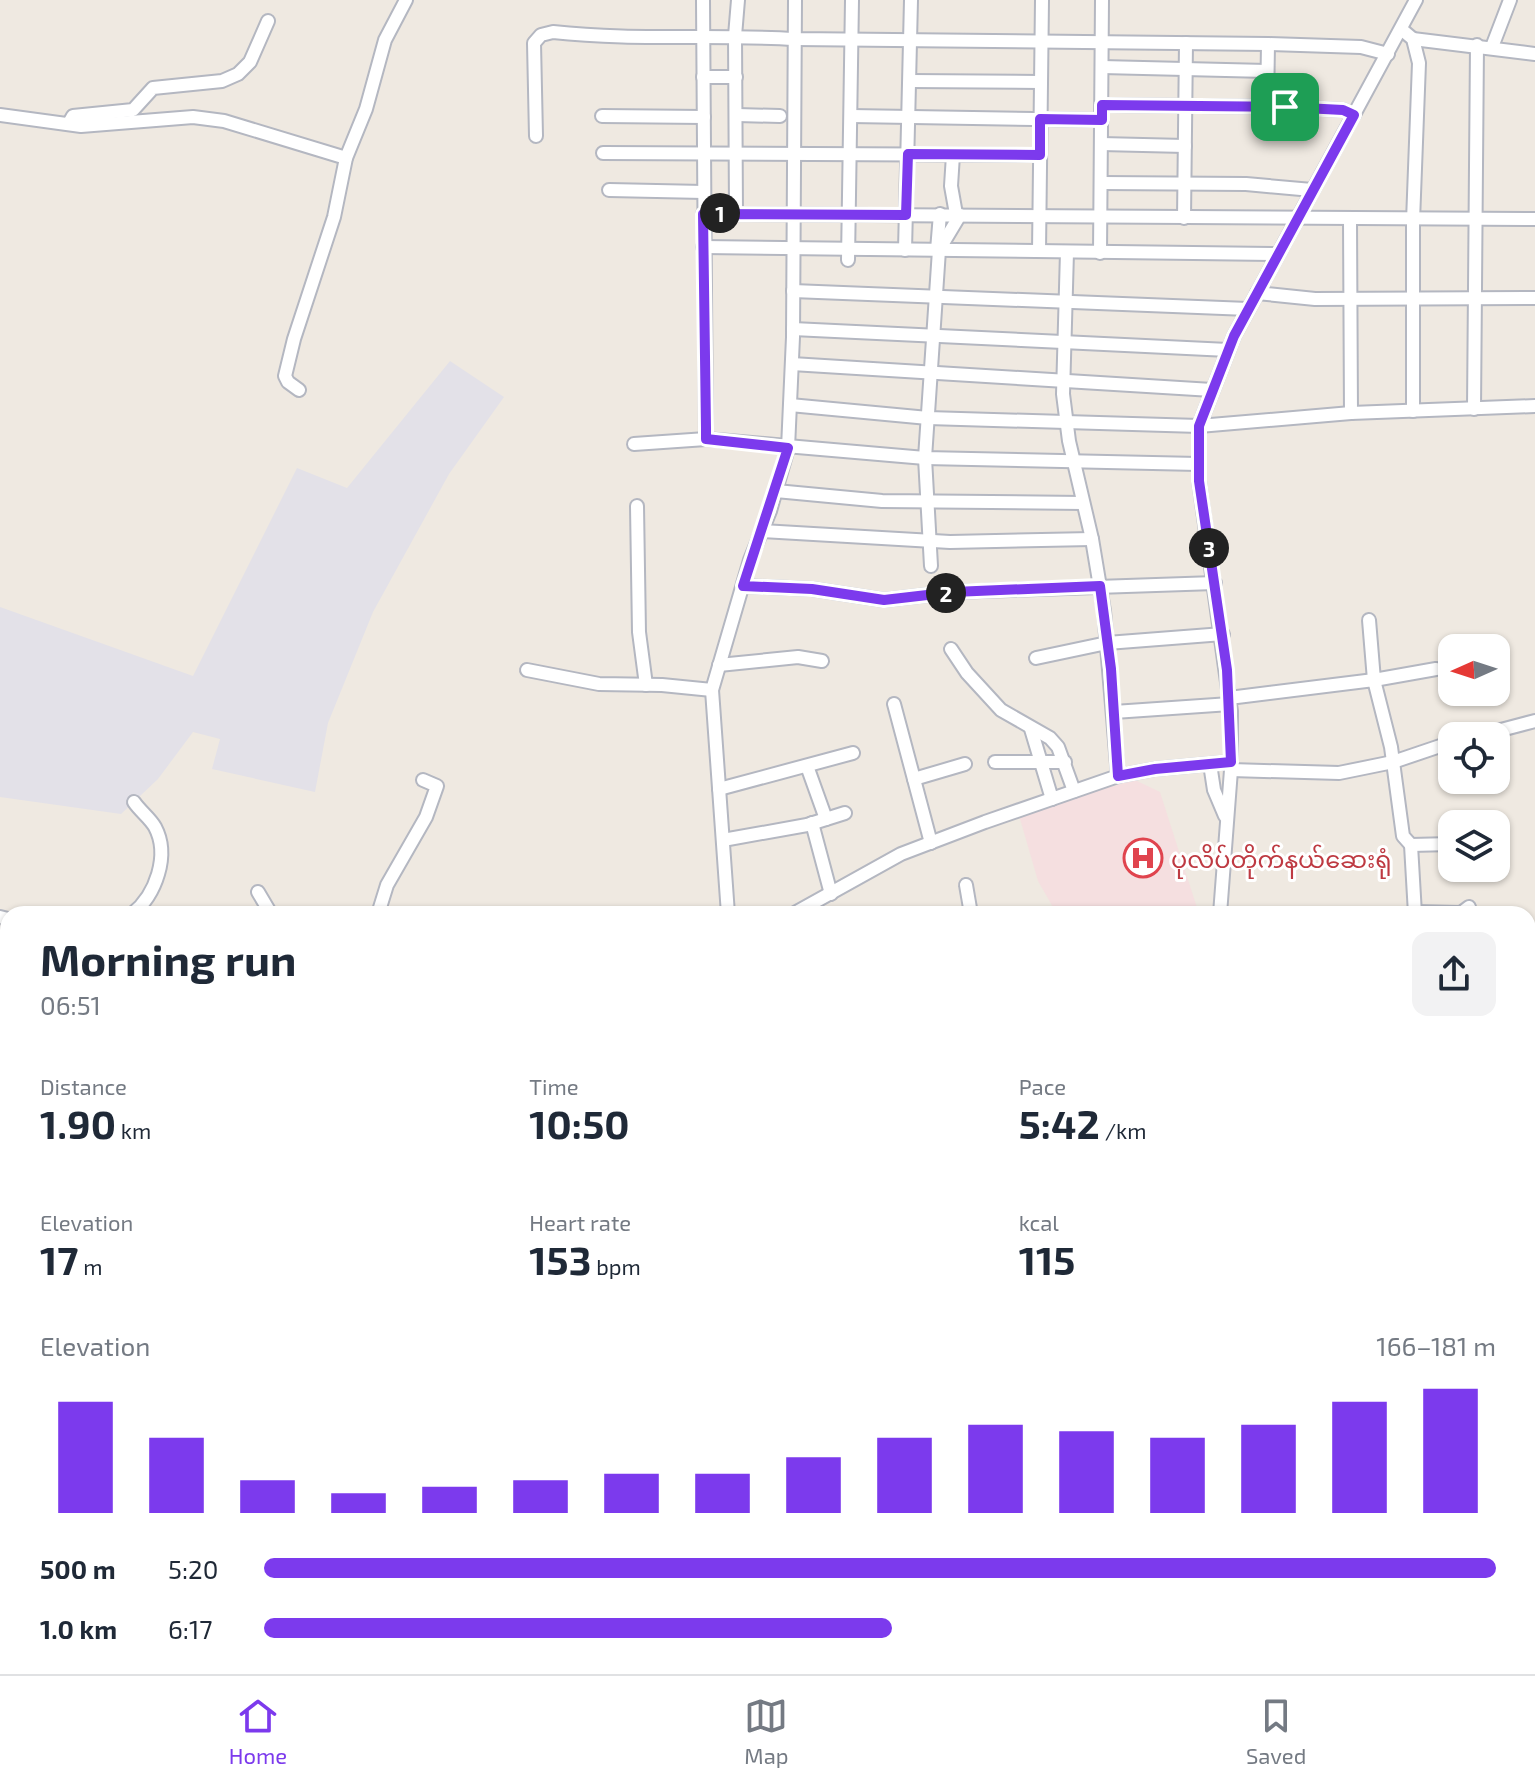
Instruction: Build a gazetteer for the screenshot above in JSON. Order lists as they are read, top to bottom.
{
  "places": {
    "hospital": ["ပုလိပ်တိုက်နယ်ဆေးရုံ"]
  },
  "north": "left",
  "page": {
    "pins": ["1", "3", "2"],
    "heading": ["Morning run", "06:51"],
    "stats": [
      ["Distance", "1.90 km"],
      ["Time", "10:50"],
      ["Pace", "5:42 /km"],
      ["Elevation", "17 m"],
      ["Heart rate", "153 bpm"],
      ["kcal", "115"]
    ],
    "chart": ["Elevation", "166–181 m"],
    "list": [
      {
        "name": "500 m",
        "note": "5:20"
      },
      {
        "name": "1.0 km",
        "note": "6:17"
      }
    ],
    "tabs": ["Home", "Map", "Saved"]
  }
}
